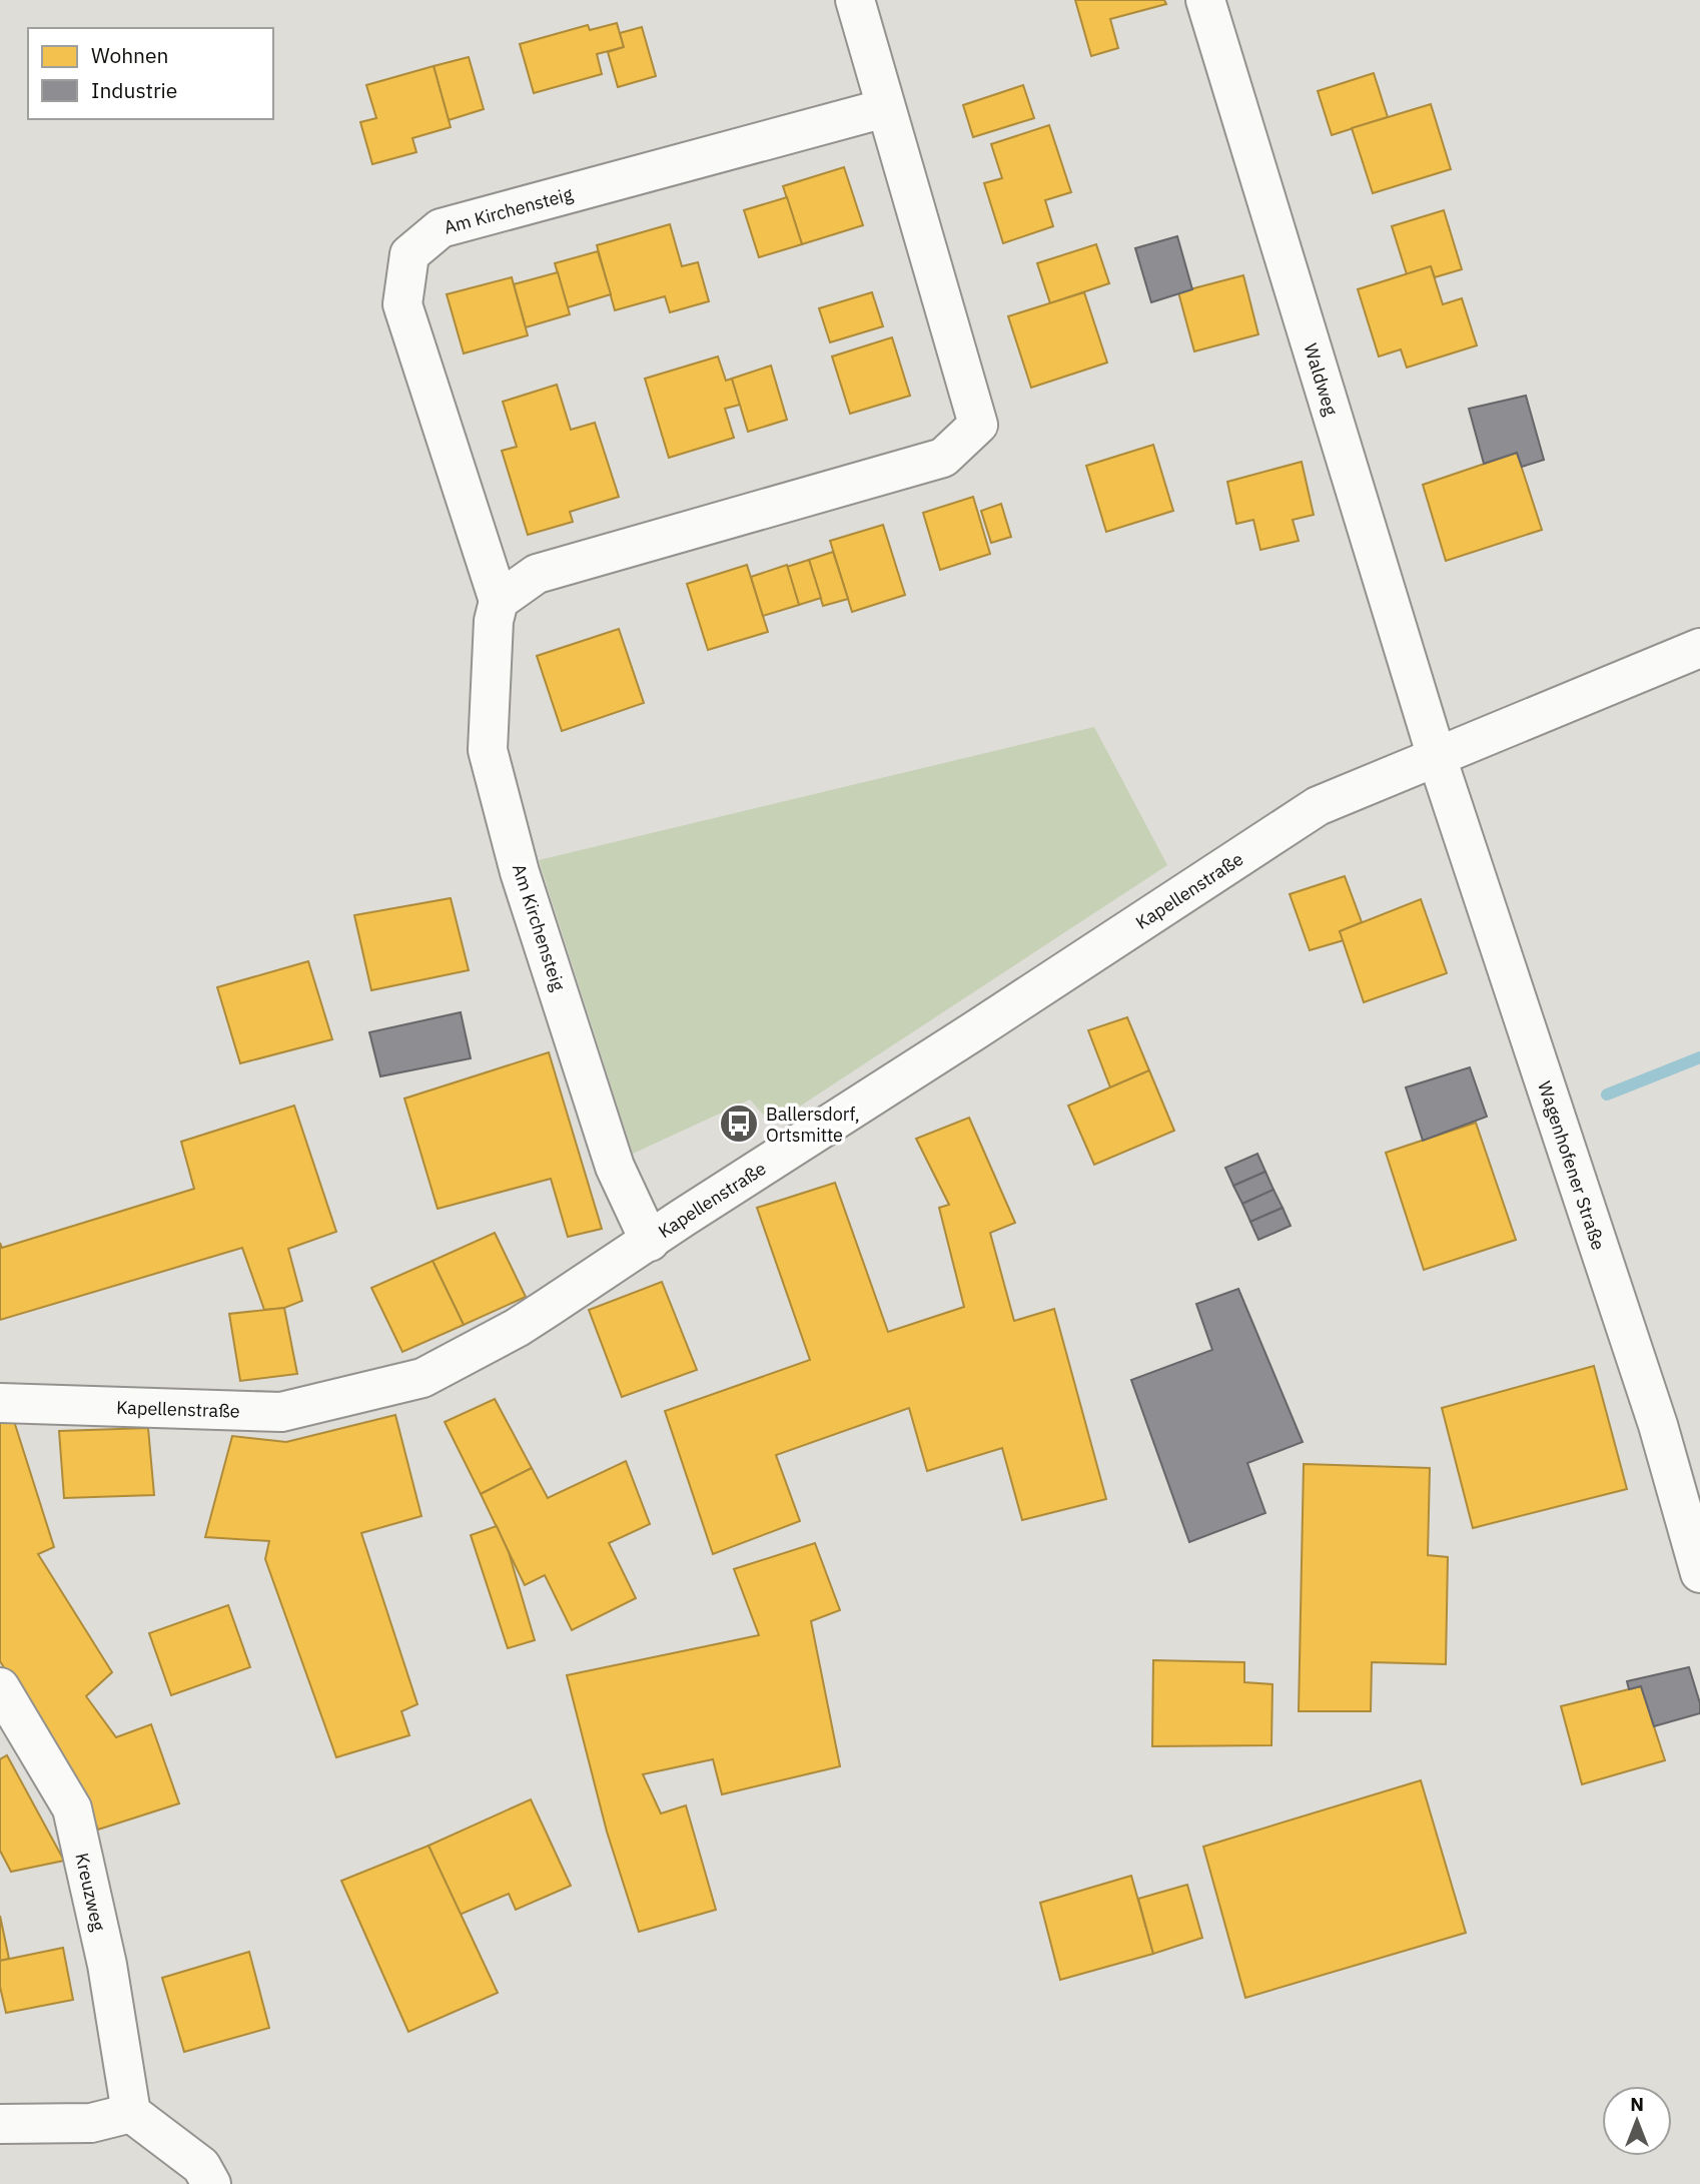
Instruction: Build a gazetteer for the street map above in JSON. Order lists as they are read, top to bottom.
{
  "streets": {
    "street": [
      "Am Kirchensteig",
      "Waldweg",
      "Kapellenstraße",
      "Wagenhofener Straße",
      "Kreuzweg"
    ]
  },
  "crossings": [
    ["Am Kirchensteig", "Kapellenstraße"],
    ["Waldweg", "Kapellenstraße"],
    ["Waldweg", "Wagenhofener Straße"],
    ["Kapellenstraße", "Wagenhofener Straße"]
  ],
  "places": {
    "bus stop": ["Ballersdorf, Ortsmitte"]
  },
  "legend": ["Wohnen", "Industrie"],
  "north": "top"
}
